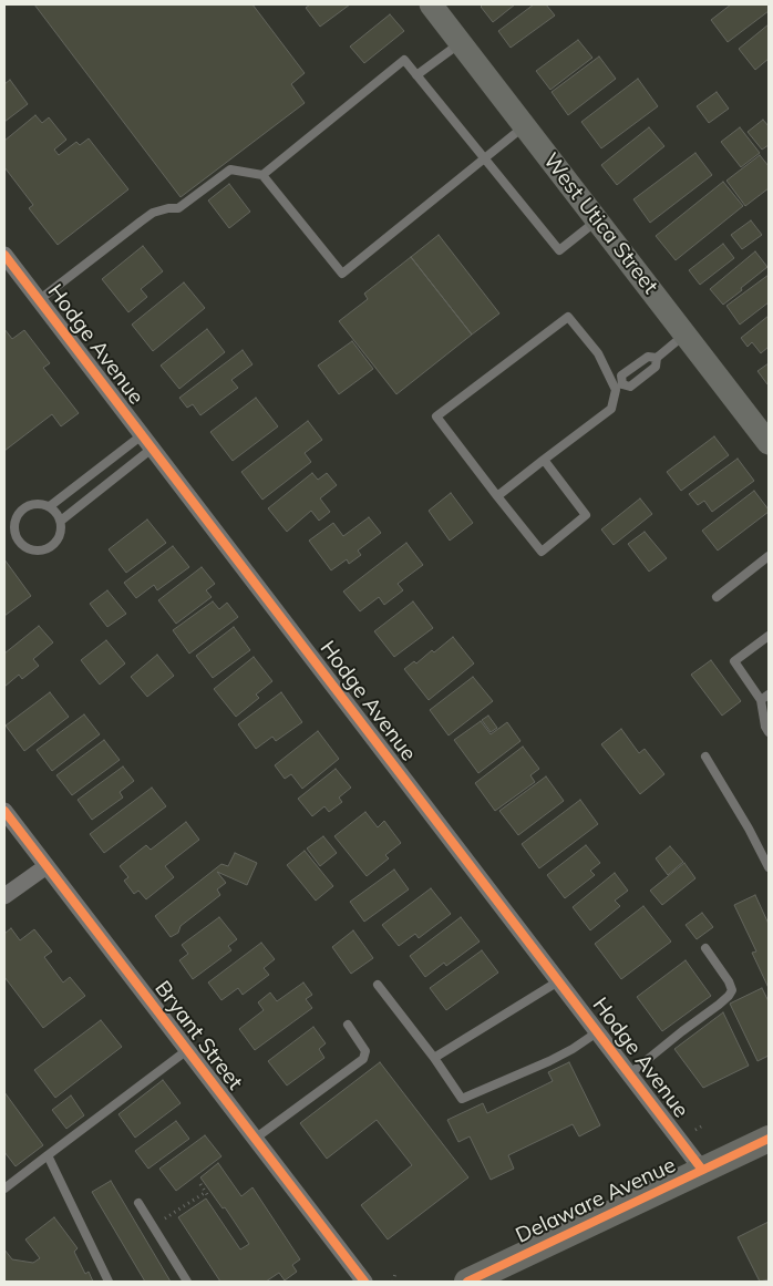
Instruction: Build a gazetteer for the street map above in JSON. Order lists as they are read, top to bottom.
{
  "streets": {
    "main road": ["Delaware Avenue"],
    "street": ["West Utica Street", "Hodge Avenue", "Bryant Street"]
  },
  "crossings": [
    ["Hodge Avenue", "Delaware Avenue"]
  ]
}
